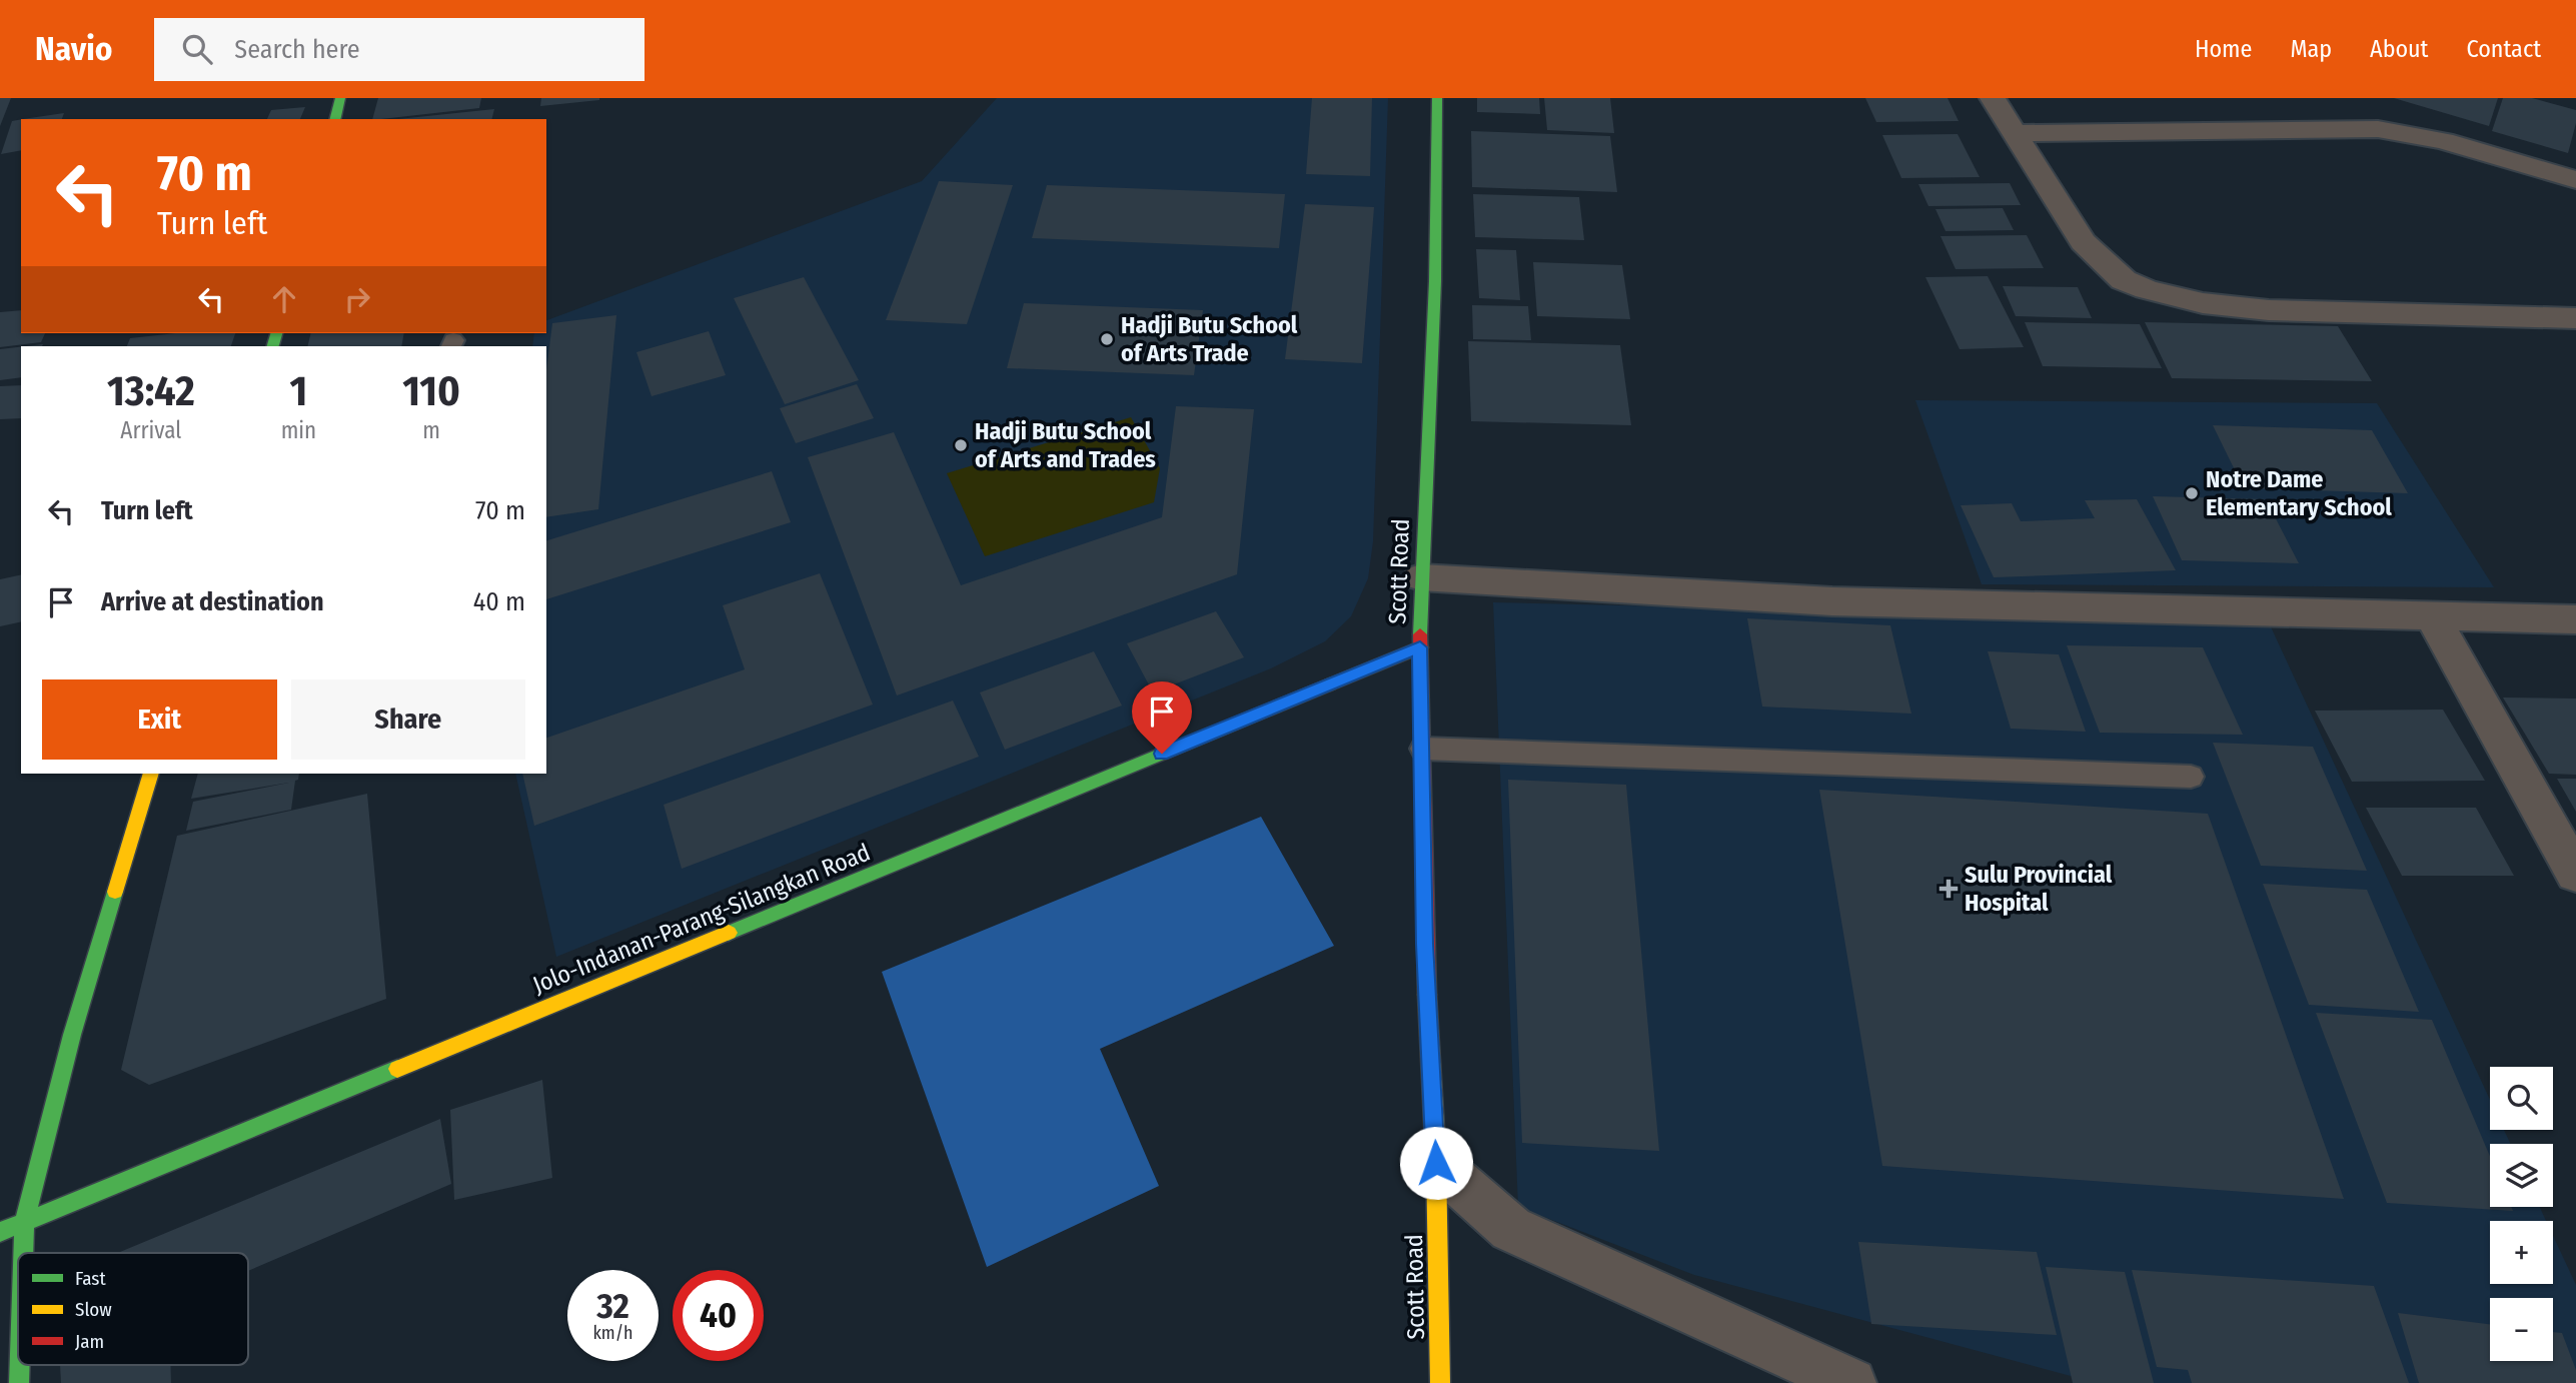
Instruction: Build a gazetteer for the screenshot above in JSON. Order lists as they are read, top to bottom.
{
  "streets": {
    "street": ["Scott Road", "Jolo-Indanan-Parang-Silangkan Road"]
  },
  "crossings": [
    ["Scott Road", "Jolo-Indanan-Parang-Silangkan Road"]
  ],
  "places": {
    "other": ["Hadji Butu School of Arts Trade", "Hadji Butu School of Arts and Trades", "Notre Dame Elementary School"],
    "health": ["Sulu Provincial Hospital"]
  },
  "legend": ["Fast", "Slow", "Jam"],
  "page": {
    "header": "Navio",
    "search": "Search here",
    "nav": [
      "Home",
      "Map",
      "About",
      "Contact"
    ],
    "turn": ["70 m", "Turn left"],
    "eta": [
      "13:42",
      "Arrival",
      "1",
      "min",
      "110",
      "m"
    ],
    "list": [
      {
        "name": "Turn left",
        "value": "70 m"
      },
      {
        "name": "Arrive at destination",
        "value": "40 m"
      }
    ],
    "buttons": ["Exit", "Share"],
    "map_buttons": ["+", "−"],
    "speed": "32 km/h",
    "limit": "40"
  }
}
